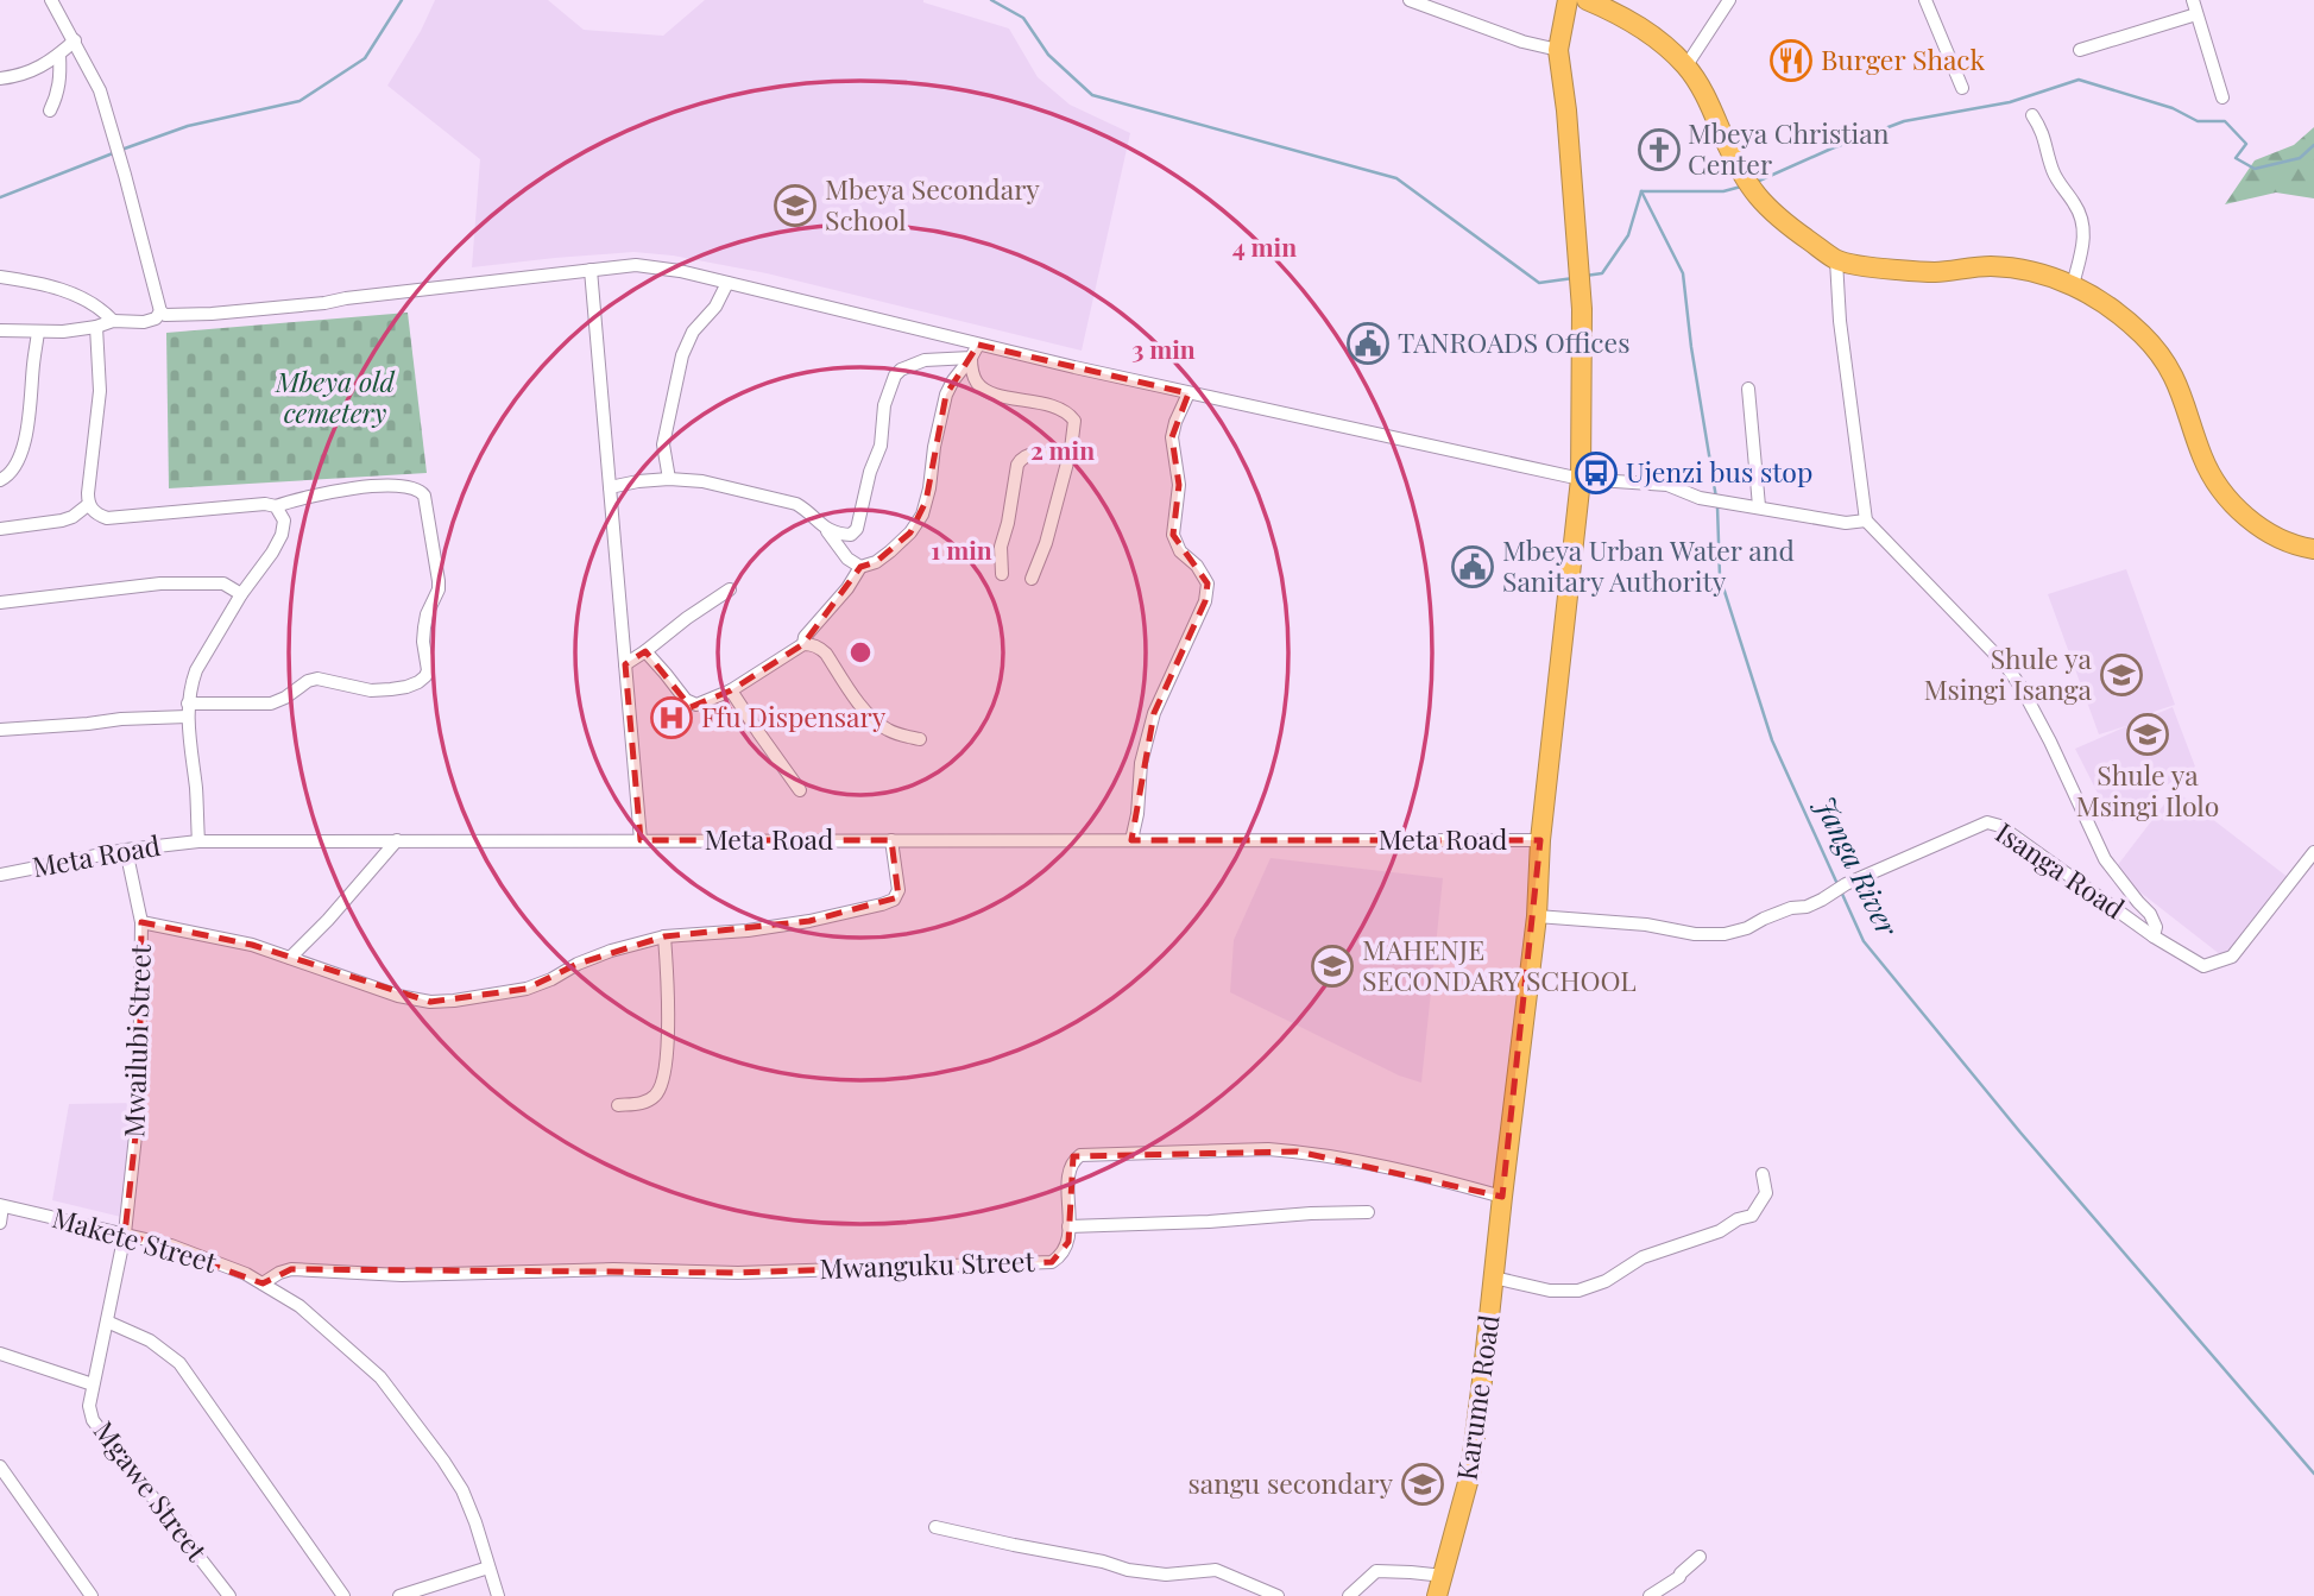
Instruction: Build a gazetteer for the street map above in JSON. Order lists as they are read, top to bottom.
{
  "streets": {
    "highway": ["Karume Road"],
    "street": [
      "Meta Road",
      "Isanga Road",
      "Mwailubi Street",
      "Makete Street",
      "Mwanguku Street",
      "Mgawe Street"
    ]
  },
  "crossings": [
    ["Meta Road", "Mwailubi Street"],
    ["Meta Road", "Karume Road"],
    ["Isanga Road", "Karume Road"],
    ["Mwailubi Street", "Makete Street"],
    ["Mwailubi Street", "Mgawe Street"],
    ["Makete Street", "Mwanguku Street"],
    ["Makete Street", "Mgawe Street"],
    ["Mwanguku Street", "Karume Road"]
  ],
  "water": ["Janga River"],
  "parks": ["Mbeya old cemetery"],
  "places": {
    "restaurant": ["Burger Shack"],
    "church": ["Mbeya Christian Center"],
    "school or university": [
      "Mbeya Secondary School",
      "Shule ya Msingi Isanga",
      "Shule ya Msingi Ilolo",
      "MAHENJE SECONDARY SCHOOL",
      "sangu secondary"
    ],
    "public building": ["TANROADS Offices", "Mbeya Urban Water and Sanitary Authority"],
    "bus stop": ["Ujenzi bus stop"],
    "hospital": ["Ffu Dispensary"]
  },
  "rings": [
    "4 min",
    "3 min",
    "2 min",
    "1 min"
  ]
}
